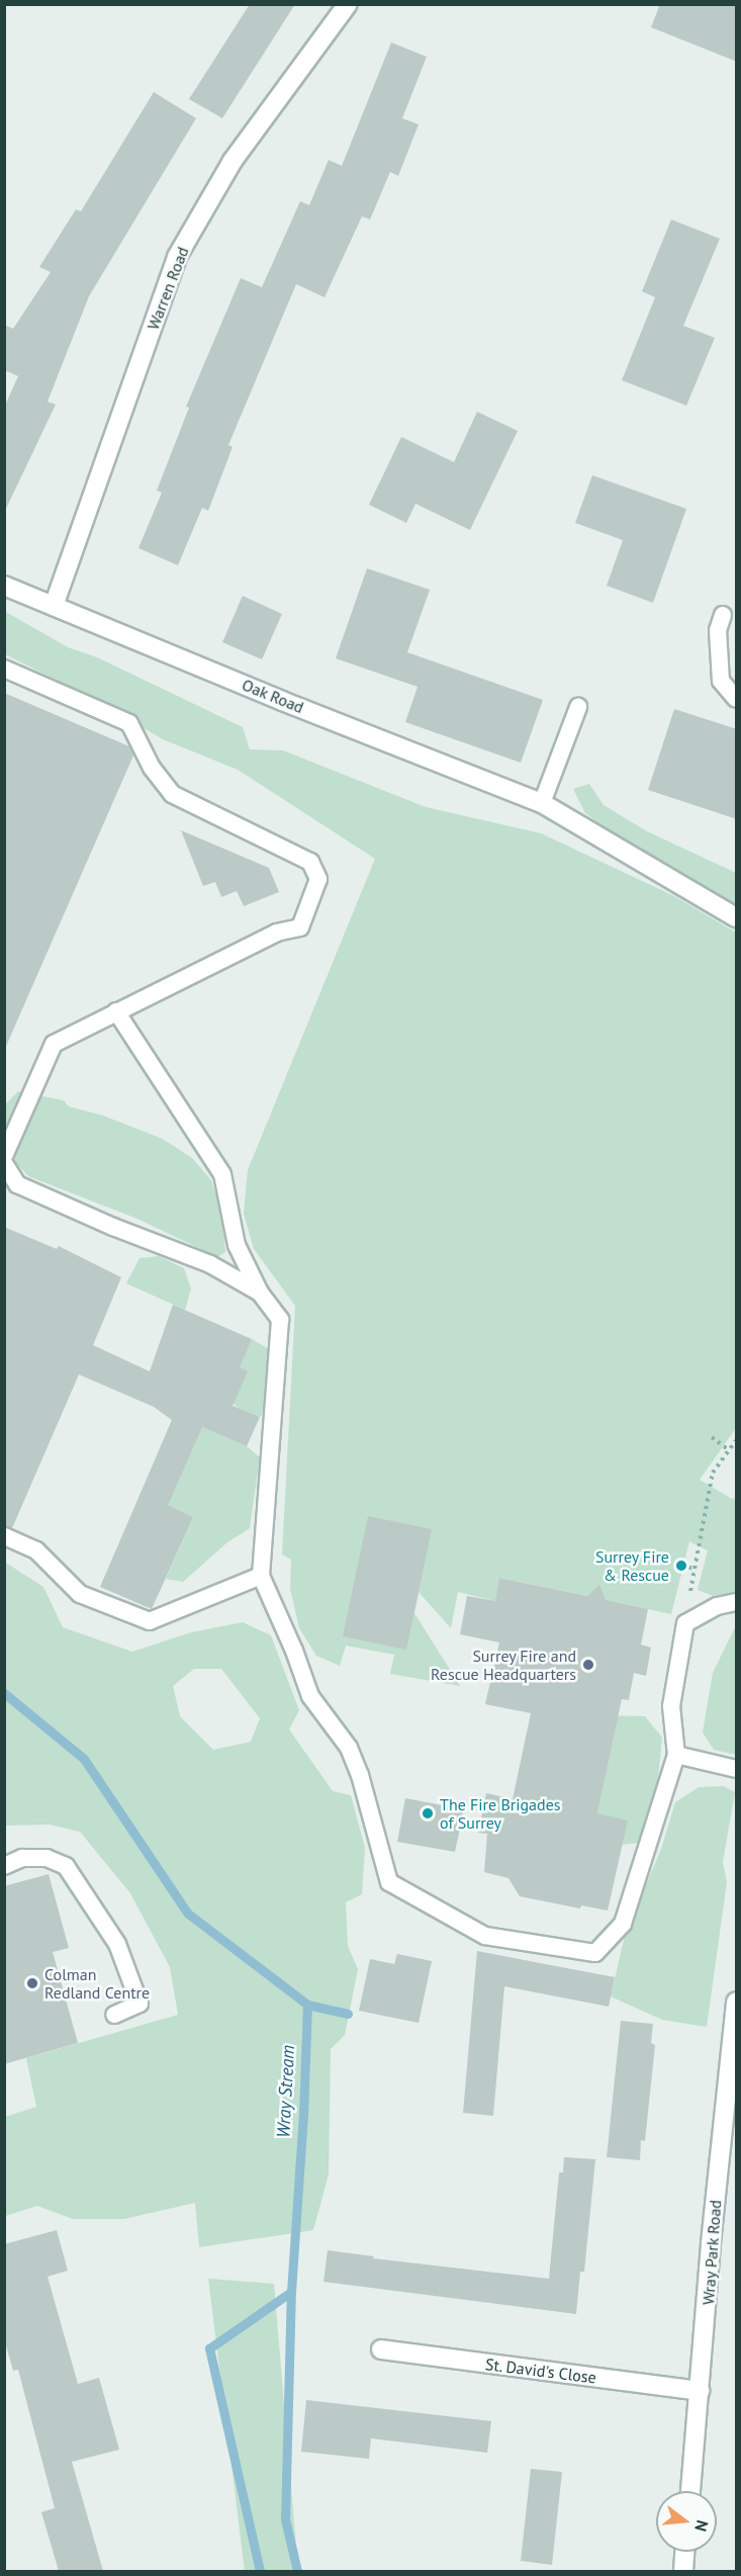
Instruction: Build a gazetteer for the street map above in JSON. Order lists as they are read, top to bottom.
{
  "streets": {
    "street": [
      "Warren Road",
      "Oak Road",
      "Wray Park Road",
      "St. David's Close"
    ]
  },
  "crossings": [
    ["Warren Road", "Oak Road"],
    ["Wray Park Road", "St. David's Close"]
  ],
  "water": ["Wray Stream"],
  "places": [
    "Surrey Fire & Rescue",
    "Surrey Fire and Rescue Headquarters",
    "The Fire Brigades of Surrey",
    "Colman Redland Centre"
  ],
  "north": "right"
}
